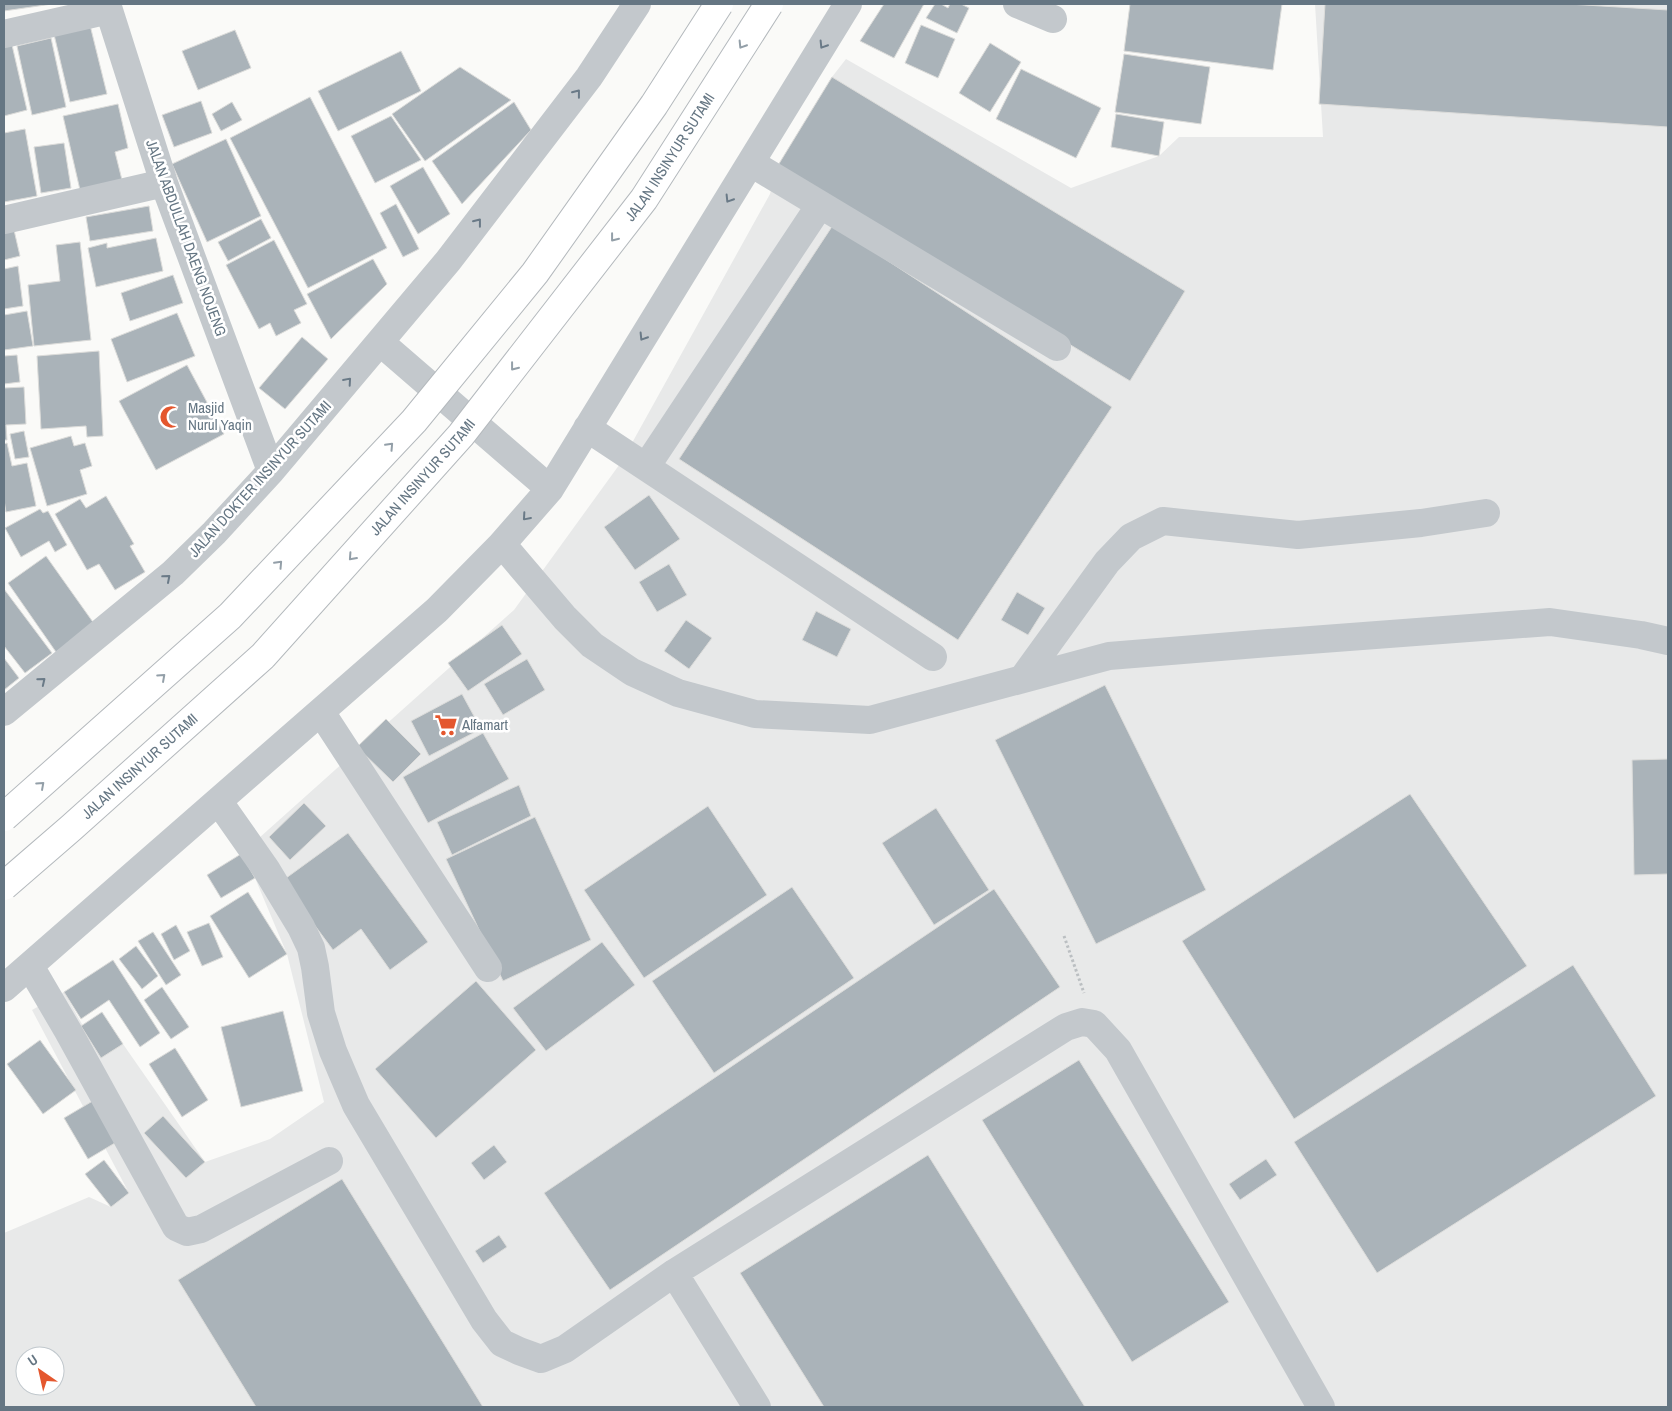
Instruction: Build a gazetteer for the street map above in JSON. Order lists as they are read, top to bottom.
{
  "streets": {
    "highway": ["JALAN INSINYUR SUTAMI"],
    "street": ["JALAN ABDULLAH DAENG NOJENG", "JALAN DOKTER INSINYUR SUTAMI"]
  },
  "crossings": [
    ["JALAN ABDULLAH DAENG NOJENG", "JALAN DOKTER INSINYUR SUTAMI"]
  ],
  "places": {
    "mosque": ["Masjid Nurul Yaqin"],
    "supermarket": ["Alfamart"]
  },
  "north": "top left"
}
